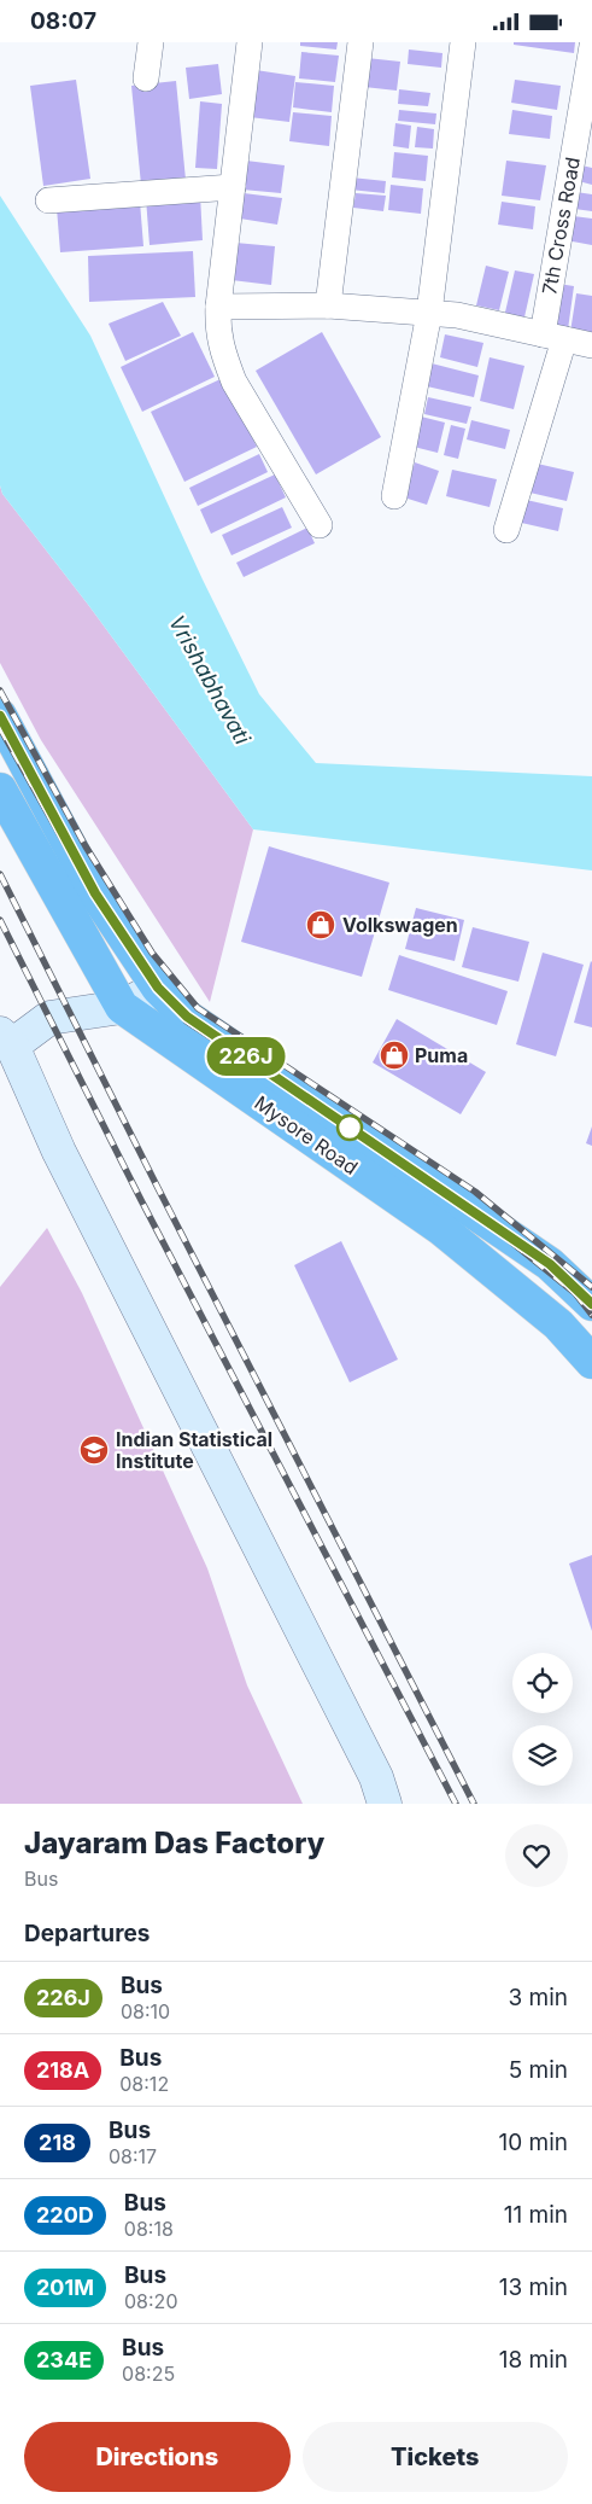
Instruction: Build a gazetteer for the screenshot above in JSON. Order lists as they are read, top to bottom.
{
  "streets": {
    "highway": ["Mysore Road"],
    "street": ["7th Cross Road"]
  },
  "water": ["Vrishabhavati"],
  "places": {
    "shop": ["Volkswagen", "Puma"],
    "school or university": ["Indian Statistical Institute"]
  },
  "lines": ["bus line 226J"],
  "page": {
    "status": "08:07",
    "on_map": "226J",
    "heading": [
      ["Jayaram Das Factory", "Bus"],
      "Departures"
    ],
    "list": [
      {
        "mark": "226J",
        "name": "Bus",
        "note": "08:10",
        "value": "3 min"
      },
      {
        "mark": "218A",
        "name": "Bus",
        "note": "08:12",
        "value": "5 min"
      },
      {
        "mark": "218",
        "name": "Bus",
        "note": "08:17",
        "value": "10 min"
      },
      {
        "mark": "220D",
        "name": "Bus",
        "note": "08:18",
        "value": "11 min"
      },
      {
        "mark": "201M",
        "name": "Bus",
        "note": "08:20",
        "value": "13 min"
      },
      {
        "mark": "234E",
        "name": "Bus",
        "note": "08:25",
        "value": "18 min"
      }
    ],
    "buttons": ["Directions", "Tickets"]
  }
}
